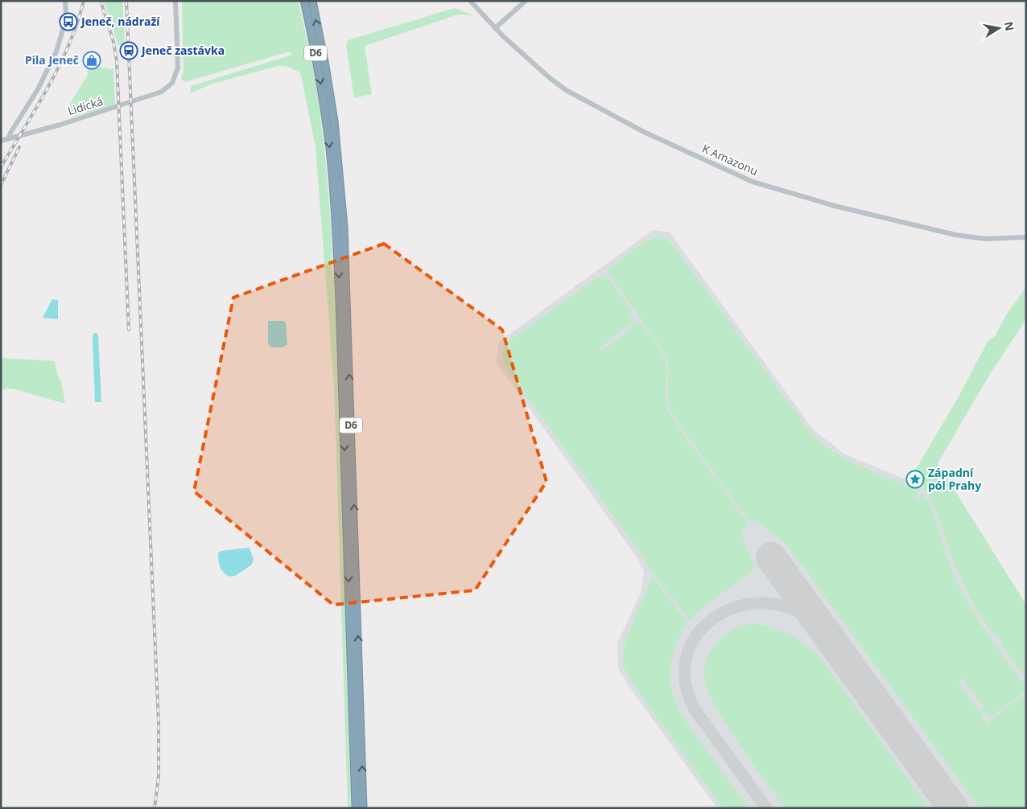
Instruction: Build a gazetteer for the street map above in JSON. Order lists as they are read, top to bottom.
{
  "streets": {
    "highway": ["D6"],
    "street": ["Lidická", "K Amazonu"]
  },
  "places": {
    "bus stop": ["Jeneč, nádraží"],
    "station": ["Jeneč zastávka"],
    "shop": ["Pila Jeneč"],
    "place": ["Západní pól Prahy"]
  },
  "north": "right"
}
